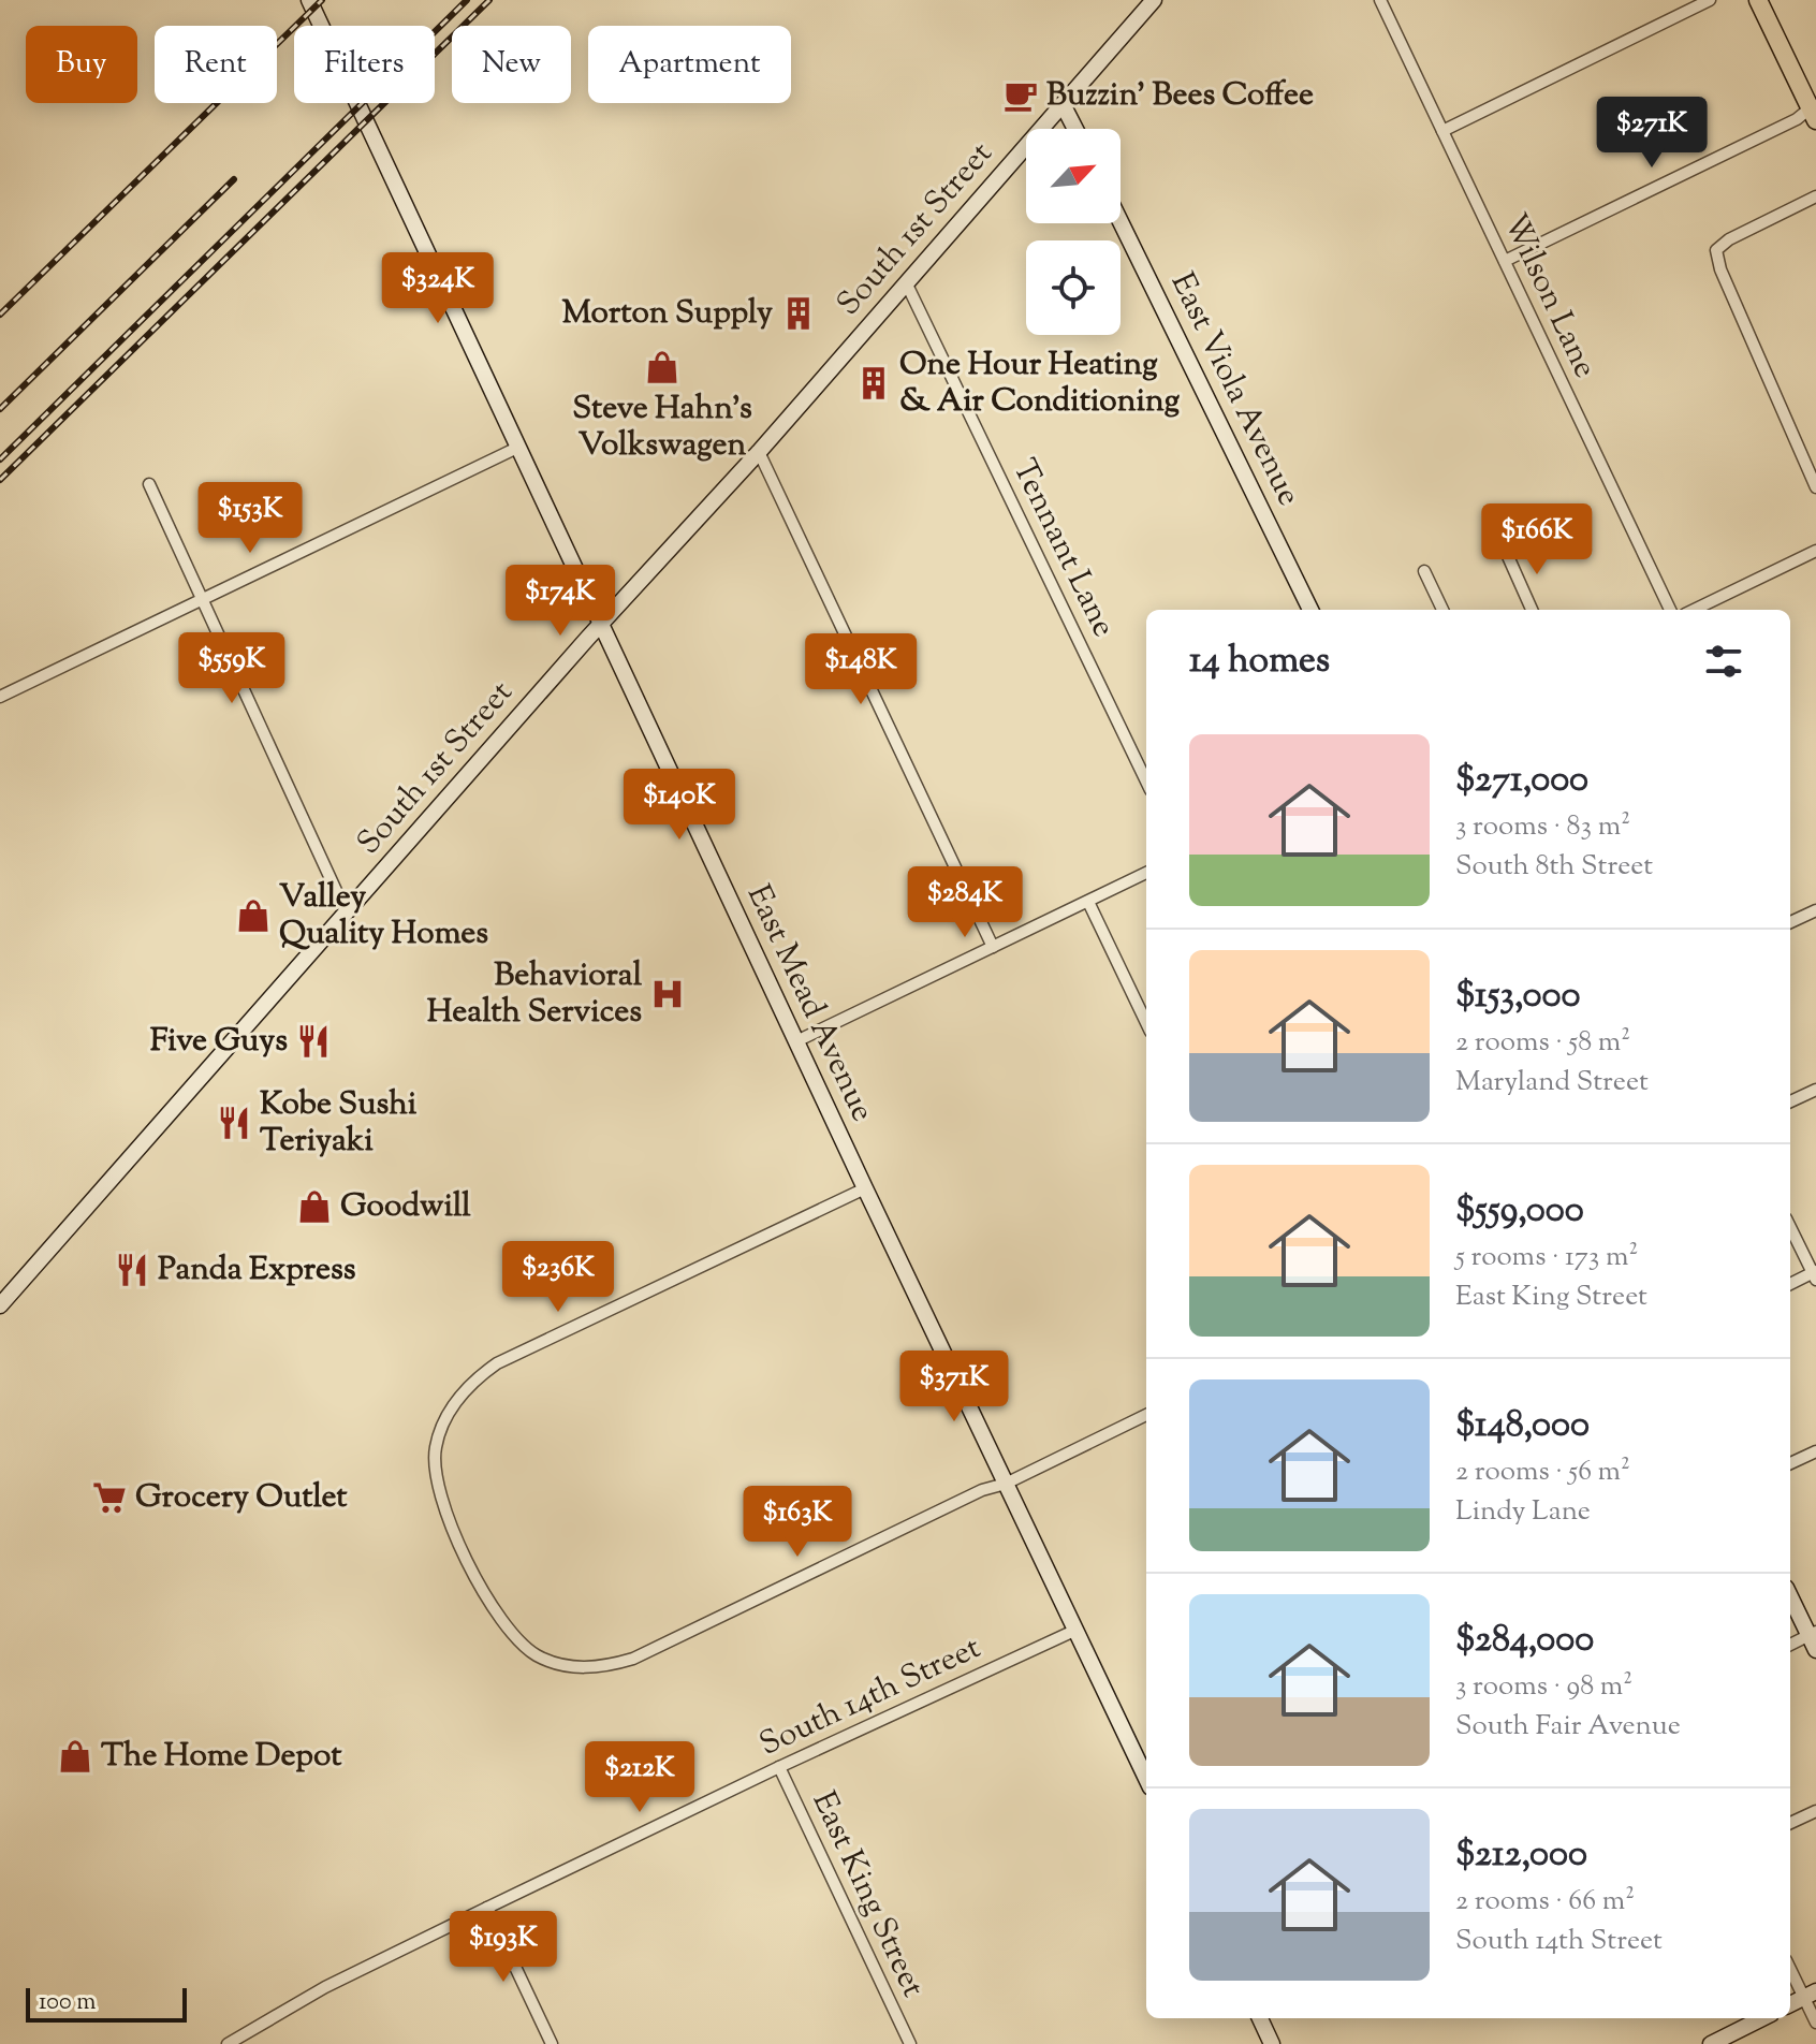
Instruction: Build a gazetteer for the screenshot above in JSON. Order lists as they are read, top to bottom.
{
  "streets": {
    "street": [
      "South 1st Street",
      "Wilson Lane",
      "East Viola Avenue",
      "Tennant Lane",
      "East Mead Avenue",
      "South 14th Street",
      "East King Street"
    ]
  },
  "crossings": [
    ["South 1st Street", "Tennant Lane"],
    ["South 1st Street", "East Mead Avenue"],
    ["East Mead Avenue", "South 14th Street"],
    ["South 14th Street", "East King Street"]
  ],
  "places": {
    "cafe": ["Buzzin' Bees Coffee"],
    "building": ["Morton Supply", "One Hour Heating & Air Conditioning"],
    "shop": [
      "Steve Hahn's Volkswagen",
      "Valley Quality Homes",
      "Goodwill",
      "The Home Depot"
    ],
    "hospital": ["Behavioral Health Services"],
    "restaurant": ["Five Guys", "Kobe Sushi Teriyaki", "Panda Express"],
    "supermarket": ["Grocery Outlet"]
  },
  "scale_bar": "100 m",
  "north": "top right",
  "page": {
    "chip": [
      "Buy",
      "Rent",
      "Filters",
      "New",
      "Apartment"
    ],
    "price": [
      "$271K",
      "$324K",
      "$153K",
      "$166K",
      "$174K",
      "$559K",
      "$148K",
      "$140K",
      "$284K",
      "$236K",
      "$371K",
      "$163K",
      "$212K",
      "$193K"
    ],
    "heading": "14 homes",
    "list": [
      {
        "name": "$271,000",
        "note": "3 rooms · 83 m² · South 8th Street"
      },
      {
        "name": "$153,000",
        "note": "2 rooms · 58 m² · Maryland Street"
      },
      {
        "name": "$559,000",
        "note": "5 rooms · 173 m² · East King Street"
      },
      {
        "name": "$148,000",
        "note": "2 rooms · 56 m² · Lindy Lane"
      },
      {
        "name": "$284,000",
        "note": "3 rooms · 98 m² · South Fair Avenue"
      },
      {
        "name": "$212,000",
        "note": "2 rooms · 66 m² · South 14th Street"
      }
    ],
    "scale": "100 m"
  }
}
